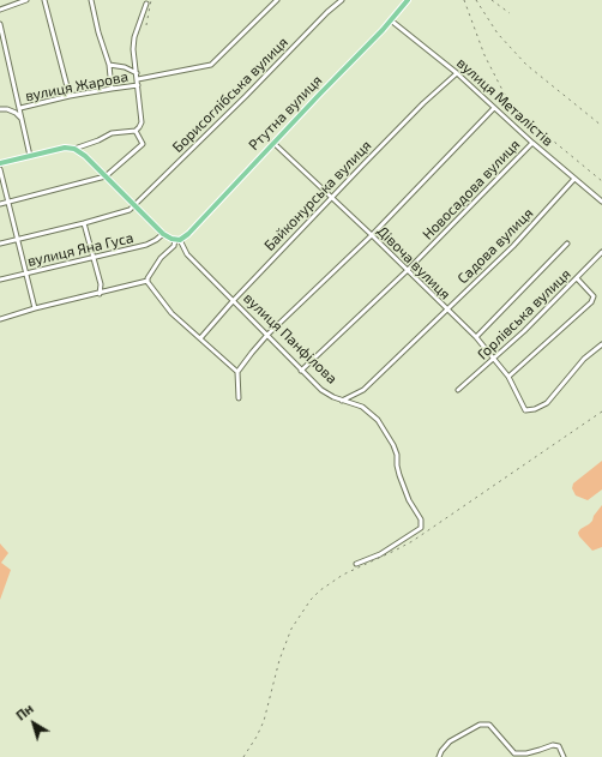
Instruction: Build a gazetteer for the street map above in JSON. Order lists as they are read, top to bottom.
{
  "streets": {
    "main road": ["Ртутна вулиця"],
    "street": [
      "вулиця Жарова",
      "Борисоглібська вулиця",
      "вулиця Металістів",
      "Новосадова вулиця",
      "Байконурська вулиця",
      "Садова вулиця",
      "вулиця Яна Гуса",
      "Дівоча вулиця",
      "Горлівська вулиця",
      "вулиця Панфілова"
    ]
  },
  "crossings": [
    ["вулиця Металістів", "Ртутна вулиця"],
    ["вулиця Металістів", "Новосадова вулиця"],
    ["вулиця Металістів", "Байконурська вулиця"],
    ["вулиця Металістів", "Садова вулиця"],
    ["Ртутна вулиця", "Дівоча вулиця"],
    ["Ртутна вулиця", "вулиця Панфілова"],
    ["Новосадова вулиця", "Дівоча вулиця"],
    ["Новосадова вулиця", "вулиця Панфілова"],
    ["Байконурська вулиця", "Дівоча вулиця"],
    ["Байконурська вулиця", "вулиця Панфілова"],
    ["Садова вулиця", "Дівоча вулиця"],
    ["Садова вулиця", "вулиця Панфілова"],
    ["Дівоча вулиця", "Горлівська вулиця"]
  ],
  "north": "top left"
}
